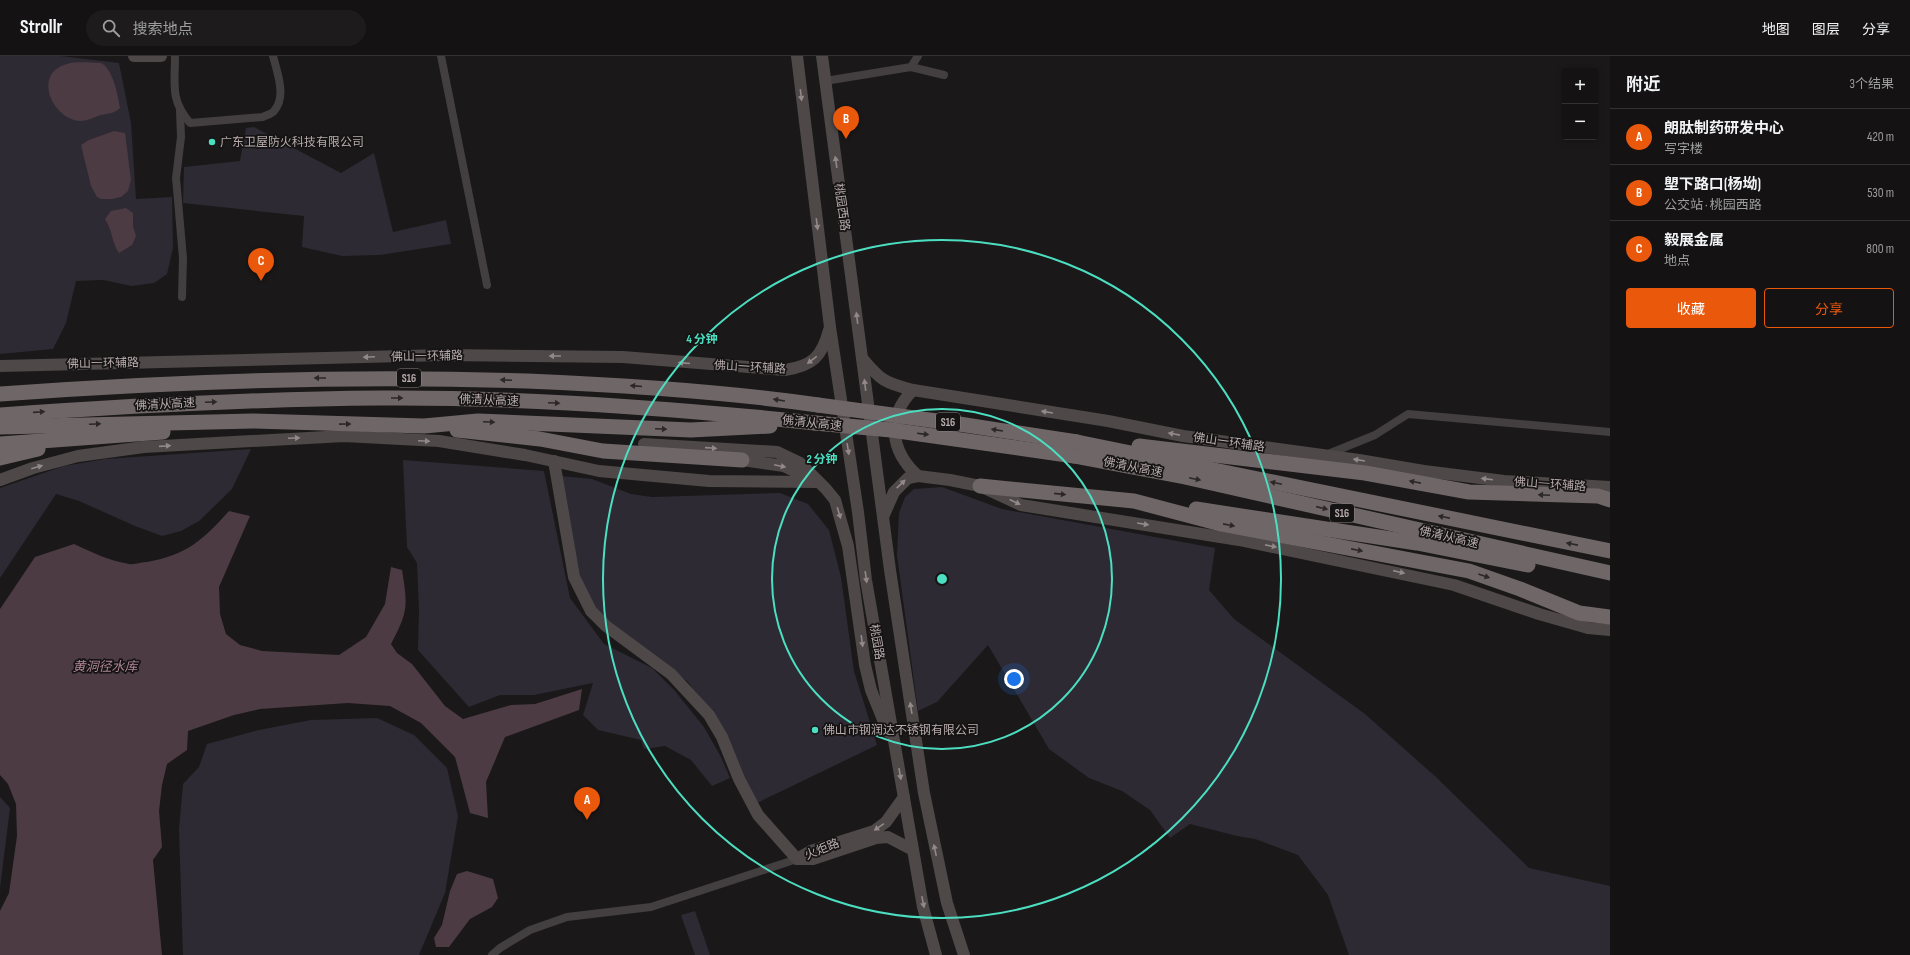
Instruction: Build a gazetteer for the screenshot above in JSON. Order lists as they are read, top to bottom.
{
  "streets": {
    "highway": ["S16", "佛清从高速"],
    "main road": [
      "桃园西路",
      "佛山一环辅路",
      "桃园路",
      "火炬路"
    ]
  },
  "crossings": [
    ["桃园西路", "佛山一环辅路"],
    ["桃园西路", "桃园路"],
    ["佛山一环辅路", "桃园路"],
    ["桃园路", "火炬路"]
  ],
  "one_way": ["火炬路"],
  "water": ["黄洞径水库"],
  "places": ["广东卫屋防火科技有限公司", "佛山市钢润达不锈钢有限公司"],
  "page": {
    "header": "Strollr",
    "search": "搜索地点",
    "nav": ["地图", "图层", "分享"],
    "heading": ["附近", "3个结果"],
    "map_buttons": ["+", "−"],
    "pins": ["B", "C", "A"],
    "list": [
      {
        "mark": "A",
        "name": "朗肽制药研发中心",
        "note": "写字楼",
        "value": "420 m"
      },
      {
        "mark": "B",
        "name": "塱下路口(杨坳)",
        "note": "公交站 · 桃园西路",
        "value": "530 m"
      },
      {
        "mark": "C",
        "name": "毅展金属",
        "note": "地点",
        "value": "800 m"
      }
    ],
    "buttons": ["收藏", "分享"]
  },
  "rings": ["4 分钟", "2 分钟"]
}
